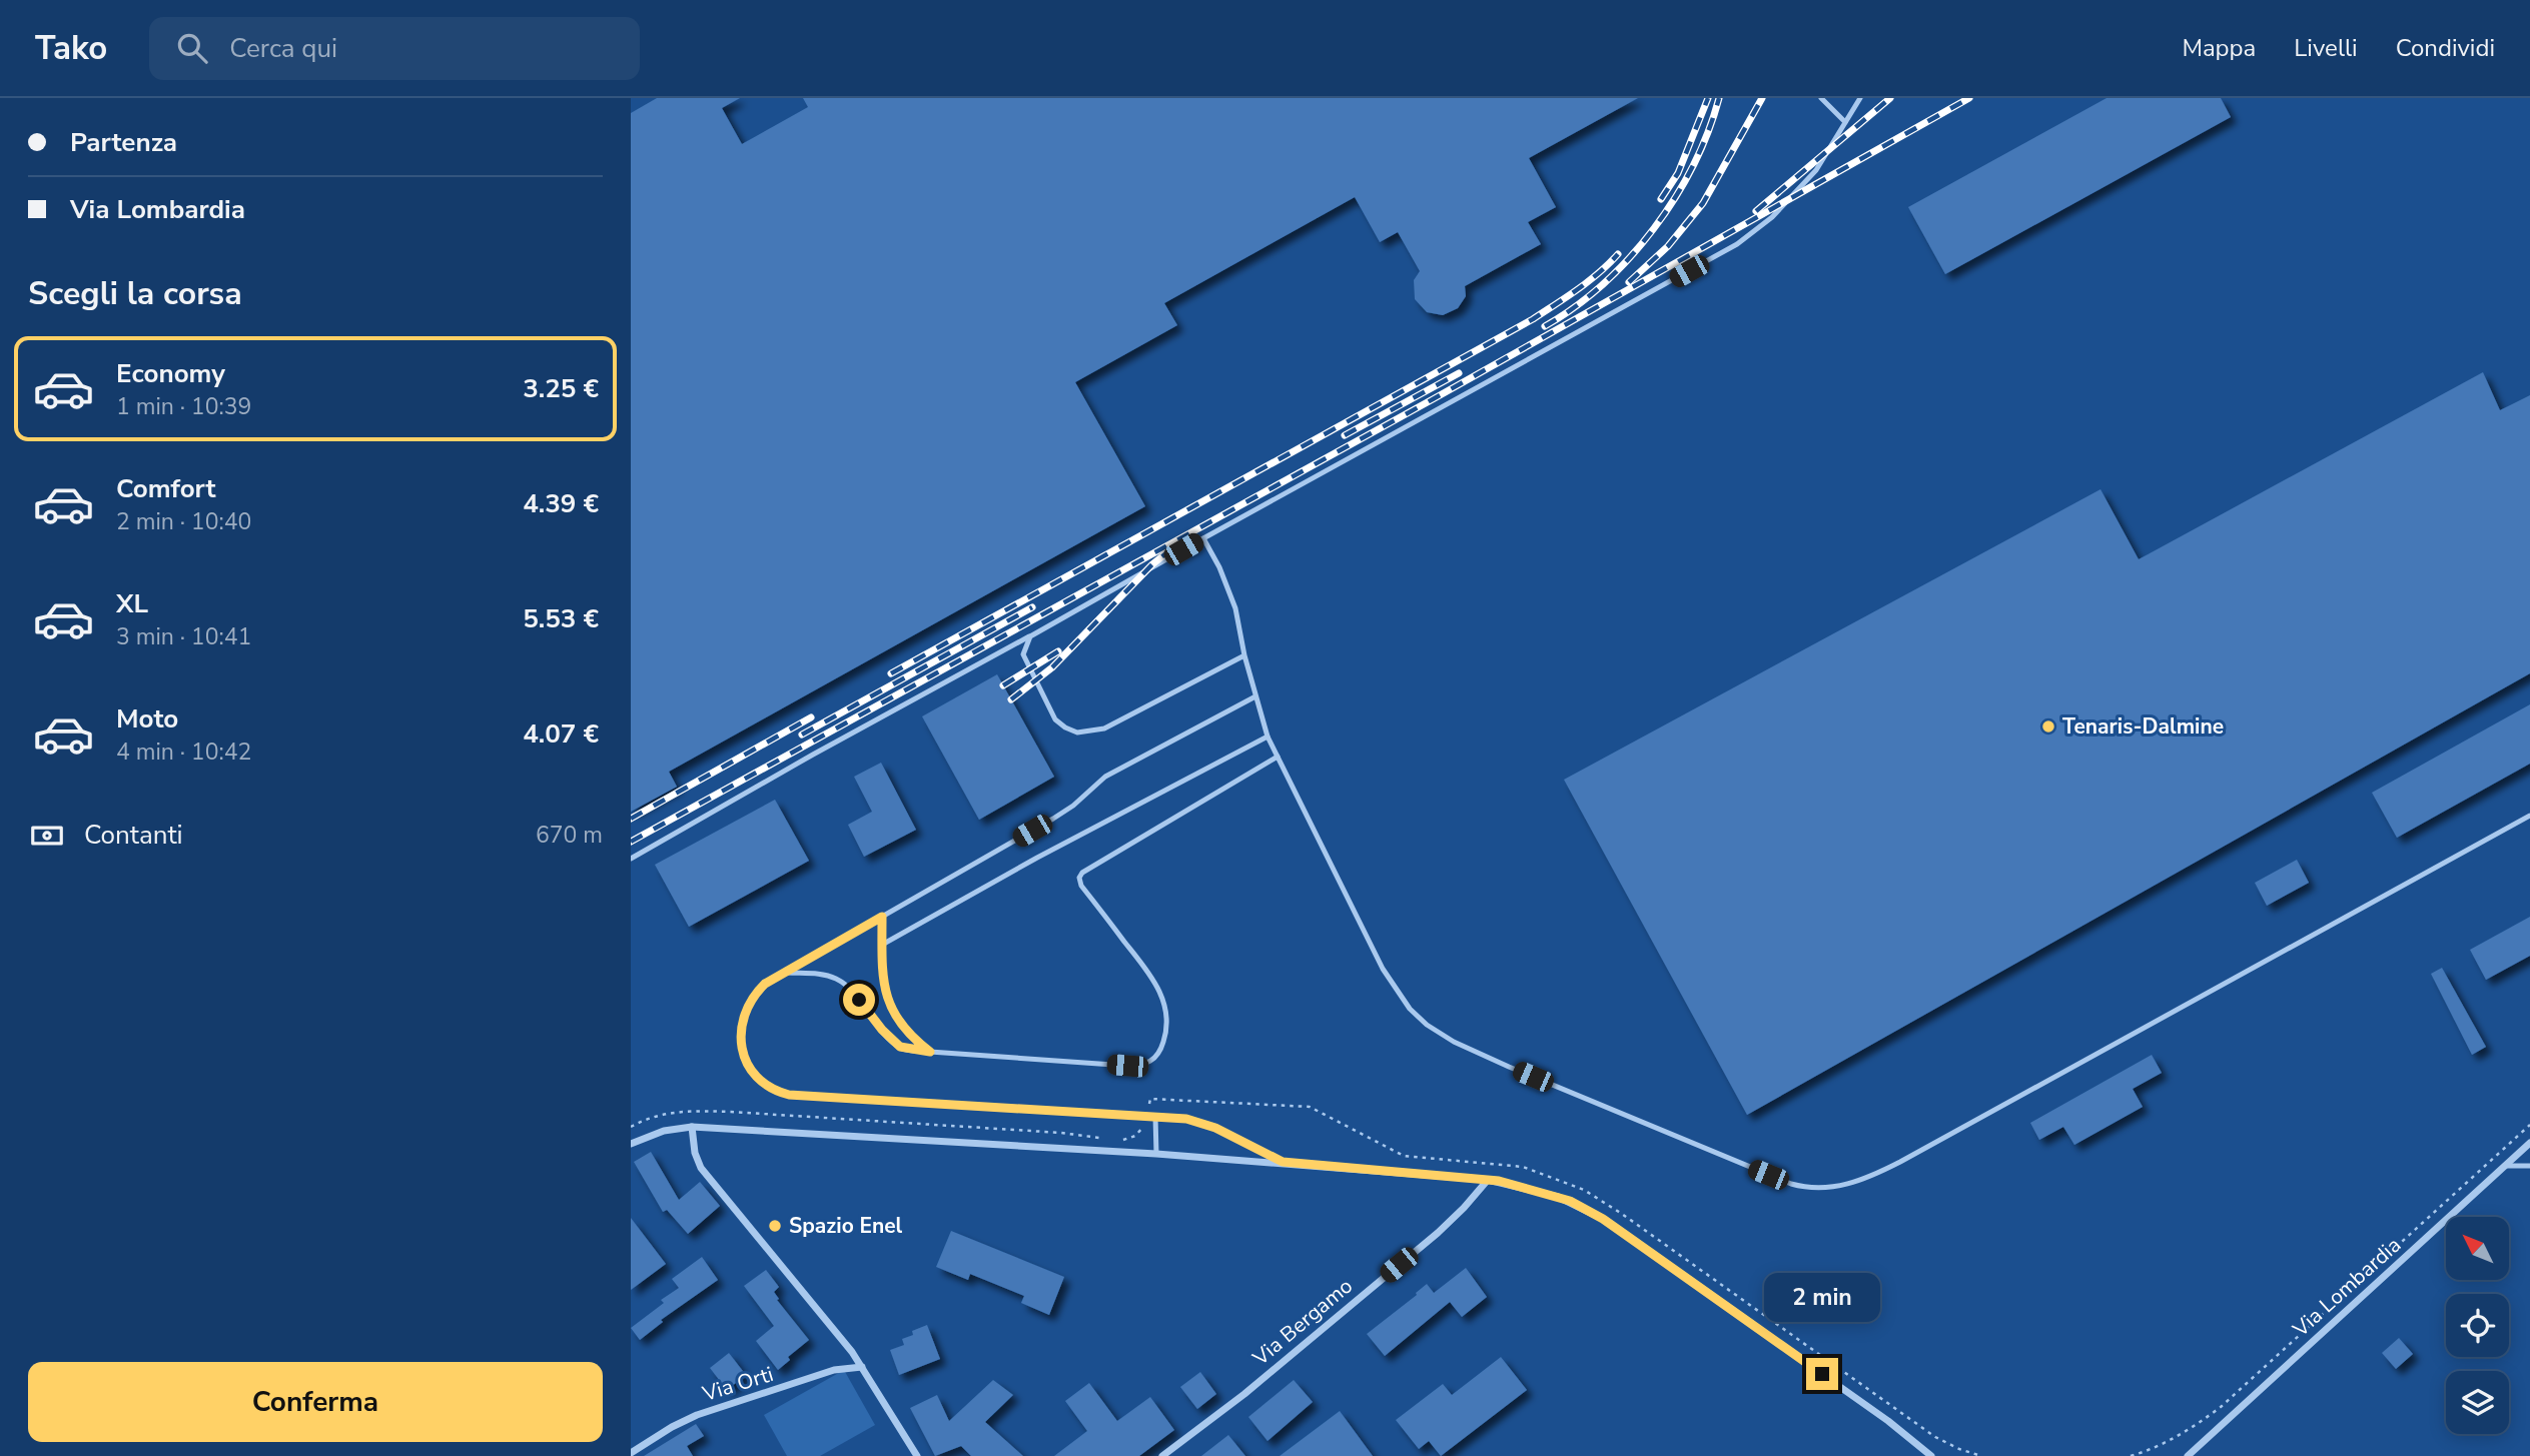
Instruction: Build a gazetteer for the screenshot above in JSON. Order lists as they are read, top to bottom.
{
  "streets": {
    "street": ["Via Lombardia", "Via Bergamo", "Via Orti"]
  },
  "places": ["Tenaris-Dalmine", "Spazio Enel"],
  "north": "top left",
  "page": {
    "header": "Tako",
    "search": "Cerca qui",
    "nav": ["Mappa", "Livelli", "Condividi"],
    "banner": ["Partenza", "Via Lombardia"],
    "heading": "Scegli la corsa",
    "list": [
      {
        "name": "Economy",
        "note": "1 min · 10:39",
        "value": "3.25 €"
      },
      {
        "name": "Comfort",
        "note": "2 min · 10:40",
        "value": "4.39 €"
      },
      {
        "name": "XL",
        "note": "3 min · 10:41",
        "value": "5.53 €"
      },
      {
        "name": "Moto",
        "note": "4 min · 10:42",
        "value": "4.07 €"
      }
    ],
    "pay": ["Contanti", "670 m"],
    "bubble": "2 min",
    "buttons": "Conferma"
  }
}
